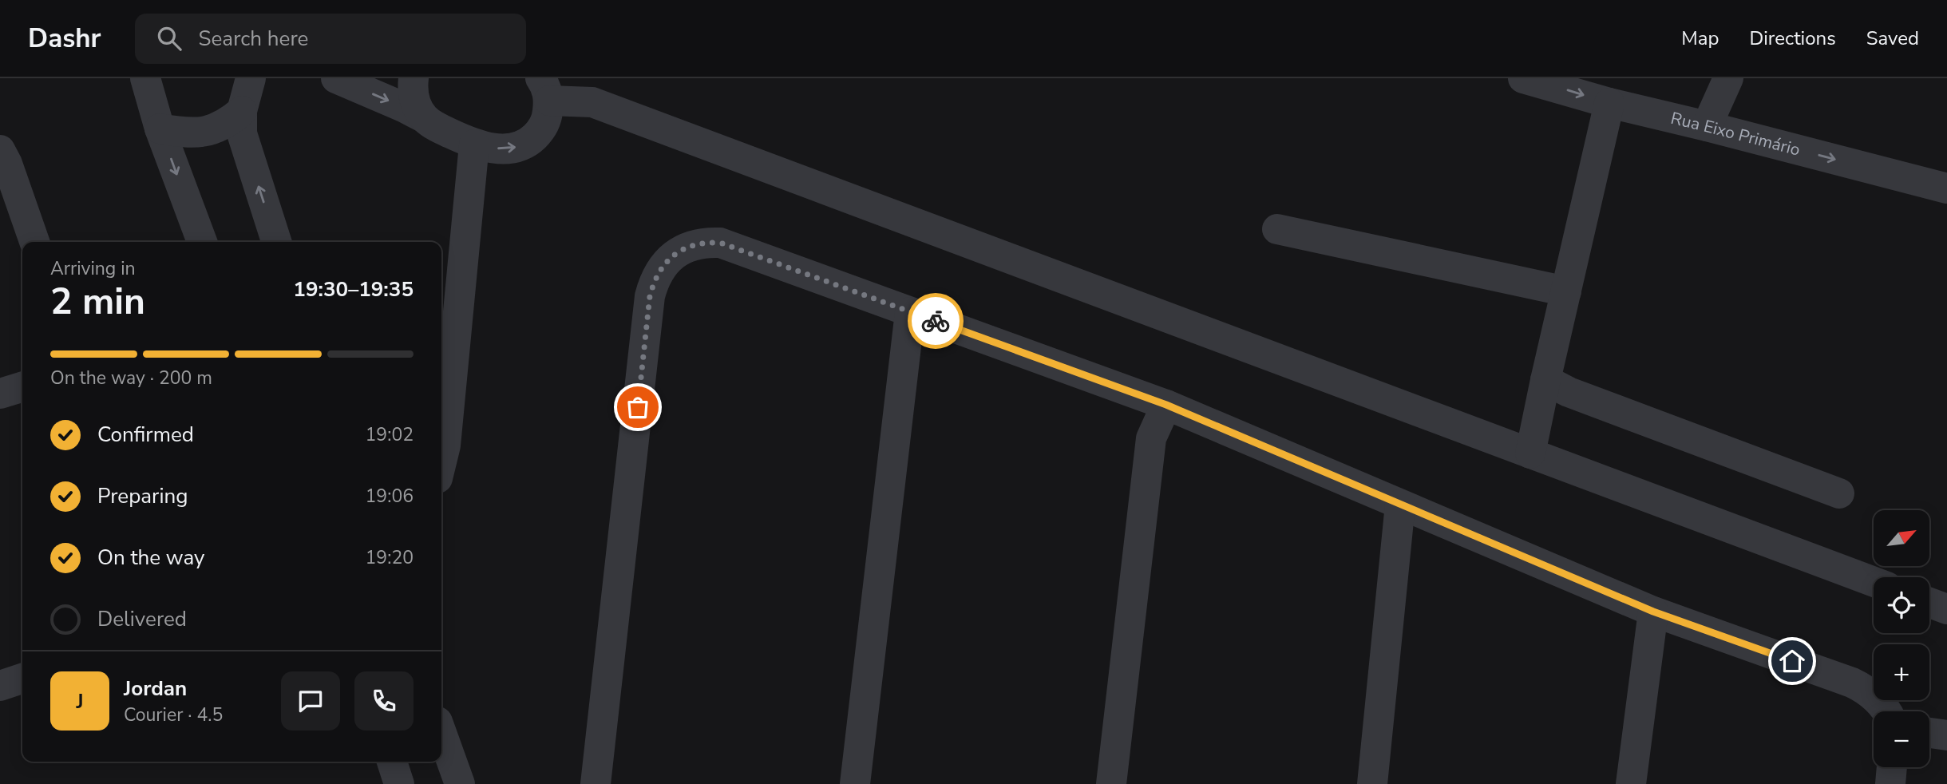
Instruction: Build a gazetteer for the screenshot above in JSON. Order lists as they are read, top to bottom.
{
  "streets": {
    "street": ["Rua Eixo Primário"]
  },
  "one_way": ["Rua Eixo Primário"],
  "north": "top right",
  "page": {
    "header": "Dashr",
    "search": "Search here",
    "nav": ["Map", "Directions", "Saved"],
    "heading": ["2 min", "Arriving in", "19:30–19:35"],
    "panel": ["Jordan", "Courier · 4.5"],
    "bar": "On the way · 200 m",
    "list": [
      ["Confirmed", "19:02"],
      ["Preparing", "19:06"],
      ["On the way", "19:20"],
      "Delivered"
    ],
    "map_buttons": ["+", "−"],
    "round": "J"
  }
}
